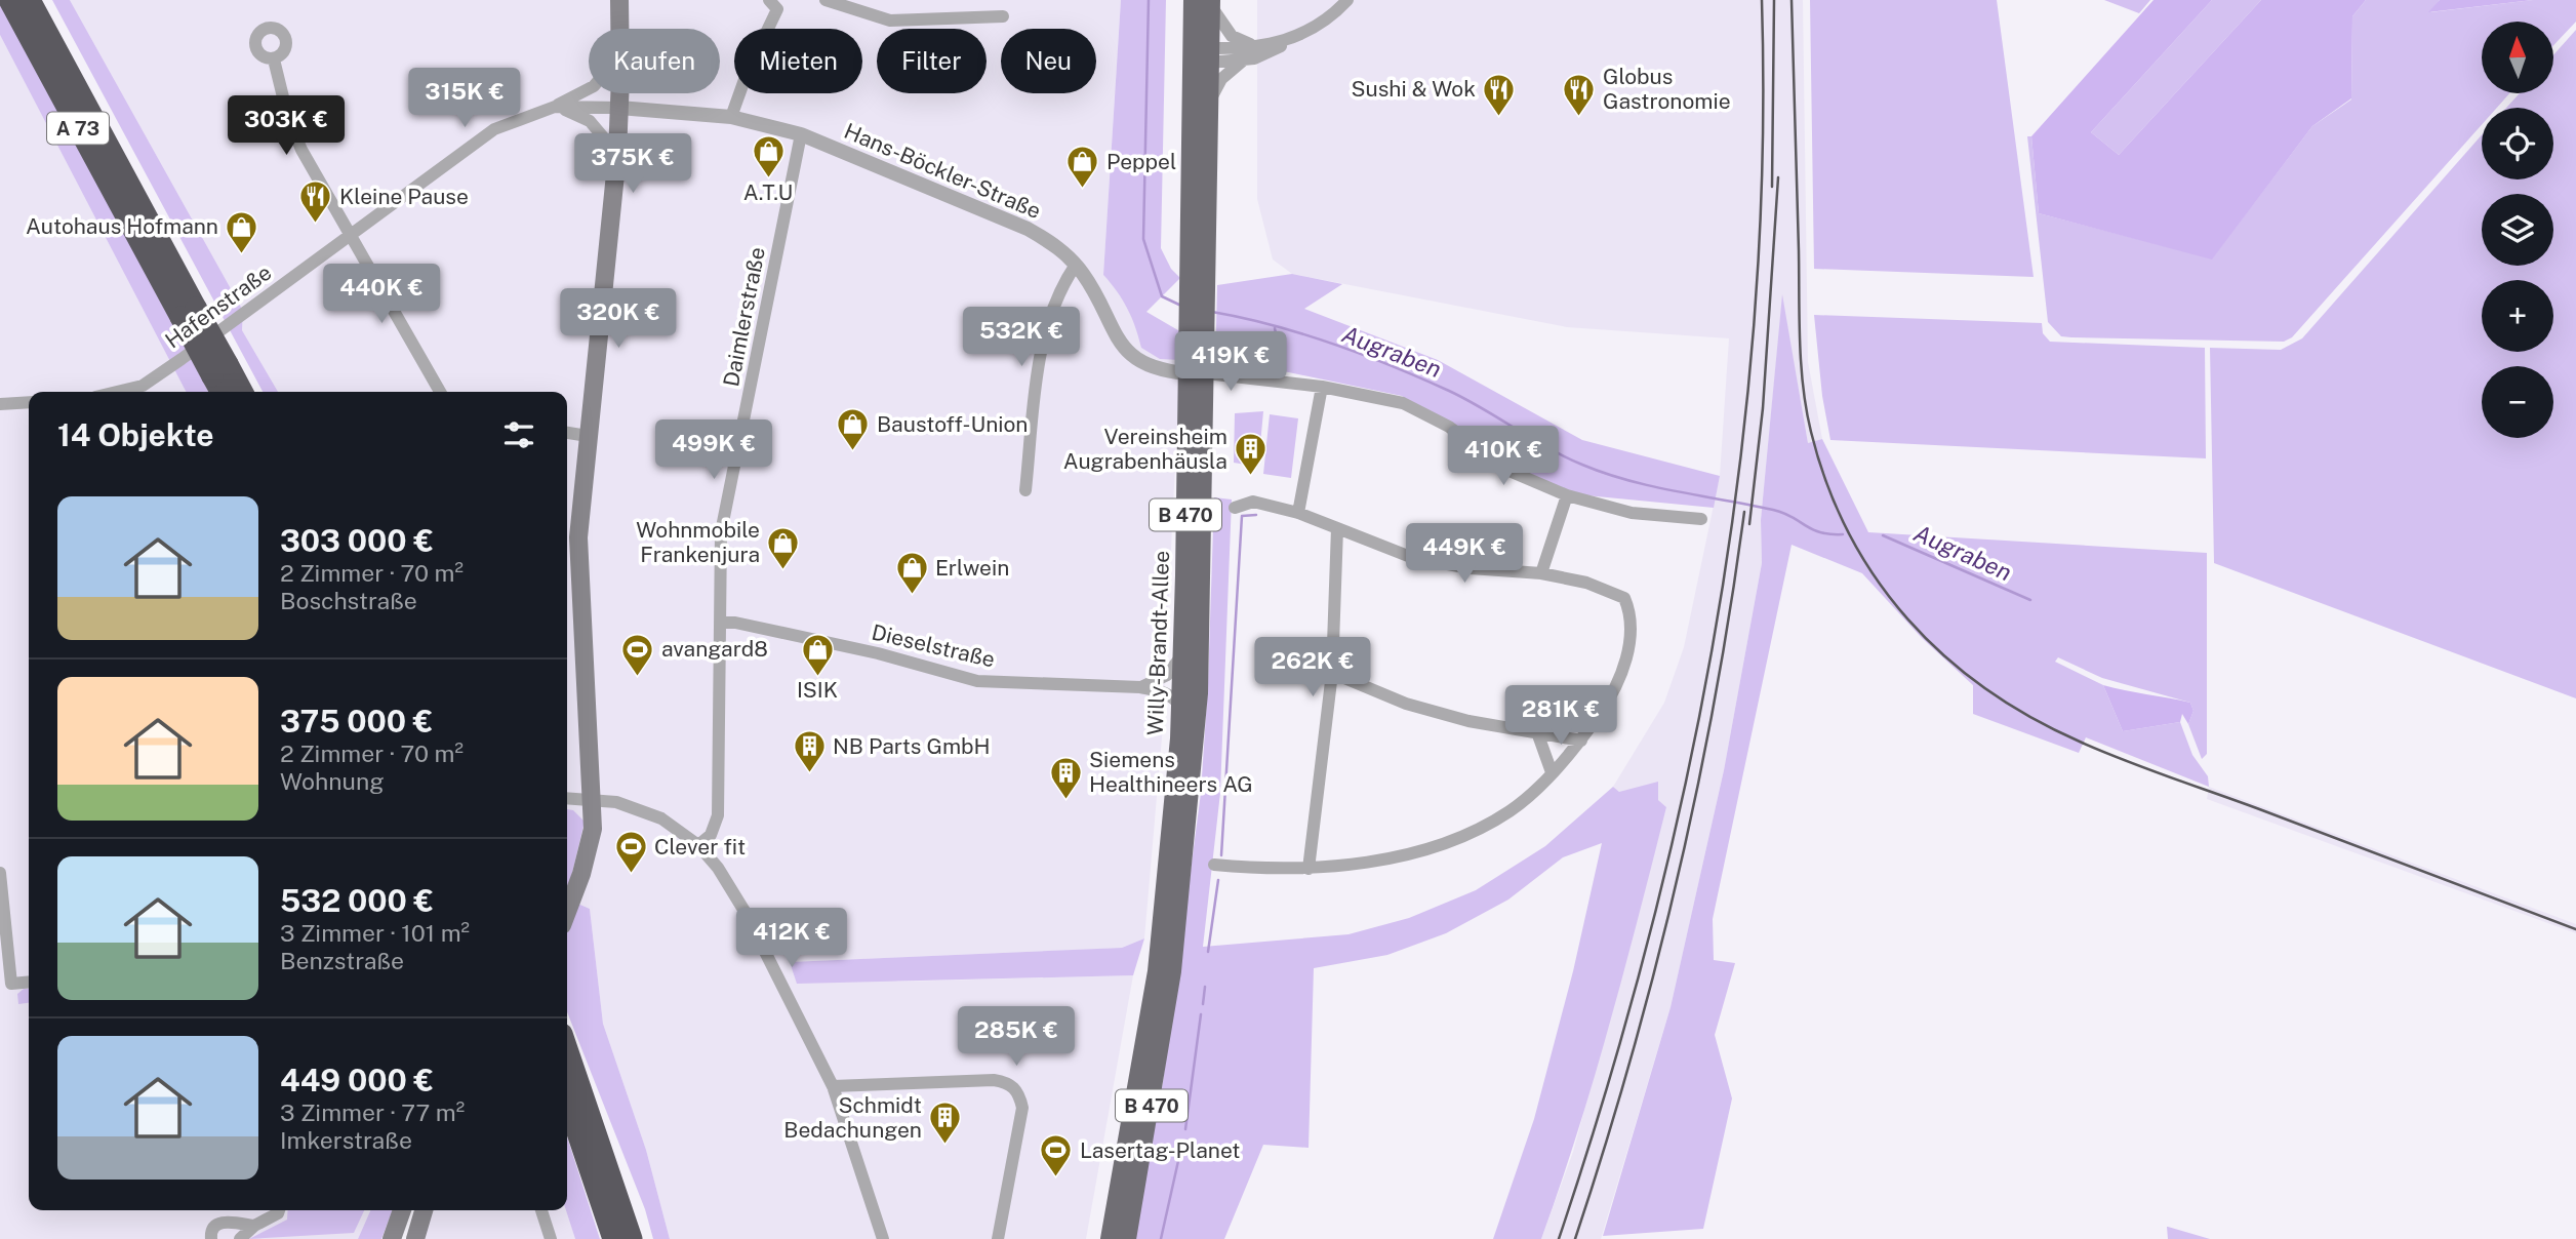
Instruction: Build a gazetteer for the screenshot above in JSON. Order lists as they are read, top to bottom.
{
  "streets": {
    "highway": ["A 73"],
    "main road": ["B 470", "Willy-Brandt-Allee"],
    "street": [
      "Hans-Böckler-Straße",
      "Hafenstraße",
      "Daimlerstraße",
      "Dieselstraße"
    ]
  },
  "crossings": [
    ["Hans-Böckler-Straße", "Hafenstraße"],
    ["Hans-Böckler-Straße", "Daimlerstraße"],
    ["Hans-Böckler-Straße", "Willy-Brandt-Allee"],
    ["Daimlerstraße", "Dieselstraße"],
    ["Willy-Brandt-Allee", "Dieselstraße"]
  ],
  "water": ["Augraben"],
  "places": {
    "restaurant": ["Sushi & Wok", "Globus Gastronomie", "Kleine Pause"],
    "shop": [
      "A.T.U",
      "Peppel",
      "Autohaus Hofmann",
      "Baustoff-Union",
      "Wohnmobile Frankenjura",
      "Erlwein",
      "ISIK"
    ],
    "building": [
      "Vereinsheim Augrabenhäusla",
      "NB Parts GmbH",
      "Siemens Healthineers AG",
      "Schmidt Bedachungen"
    ],
    "sports": ["avangard8", "Clever fit", "Lasertag-Planet"]
  },
  "north": "top",
  "page": {
    "map_buttons": ["+", "−"],
    "chip": [
      "Kaufen",
      "Mieten",
      "Filter",
      "Neu"
    ],
    "price": [
      "315K €",
      "303K €",
      "375K €",
      "440K €",
      "320K €",
      "532K €",
      "419K €",
      "499K €",
      "410K €",
      "449K €",
      "262K €",
      "281K €",
      "412K €",
      "285K €"
    ],
    "heading": "14 Objekte",
    "list": [
      {
        "name": "303 000 €",
        "note": "2 Zimmer · 70 m² · Boschstraße"
      },
      {
        "name": "375 000 €",
        "note": "2 Zimmer · 70 m² · Wohnung"
      },
      {
        "name": "532 000 €",
        "note": "3 Zimmer · 101 m² · Benzstraße"
      },
      {
        "name": "449 000 €",
        "note": "3 Zimmer · 77 m² · Imkerstraße"
      }
    ]
  }
}
